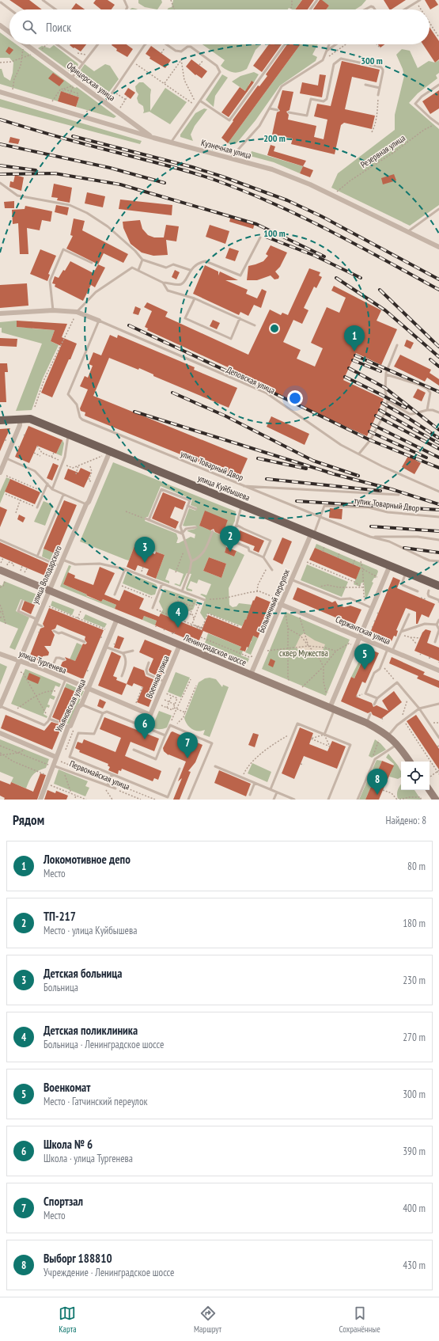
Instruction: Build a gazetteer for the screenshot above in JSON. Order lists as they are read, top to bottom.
{
  "streets": {
    "main road": ["улица Куйбышева", "Ленинградское шоссе"],
    "street": [
      "Офицерская улица",
      "Кузнечная улица",
      "улица Володарского",
      "Больничный переулок",
      "Сержантская улица",
      "улица Тургенева",
      "Военная улица",
      "Ульяновская улица"
    ],
    "lane": [
      "Деповская улица",
      "улица Товарный Двор",
      "тупик Товарный Двор",
      "Первомайская улица"
    ],
    "path": ["Резервная улица"]
  },
  "crossings": [
    ["Офицерская улица", "Кузнечная улица"],
    ["Деповская улица", "улица Товарный Двор"],
    ["улица Товарный Двор", "тупик Товарный Двор"],
    ["улица Куйбышева", "тупик Товарный Двор"],
    ["улица Куйбышева", "улица Володарского"],
    ["улица Куйбышева", "Больничный переулок"],
    ["тупик Товарный Двор", "Больничный переулок"],
    ["улица Володарского", "Ленинградское шоссе"],
    ["улица Володарского", "улица Тургенева"],
    ["Больничный переулок", "Сержантская улица"],
    ["Больничный переулок", "Ленинградское шоссе"],
    ["Ленинградское шоссе", "Военная улица"],
    ["Ленинградское шоссе", "Ульяновская улица"],
    ["улица Тургенева", "Военная улица"],
    ["улица Тургенева", "Ульяновская улица"],
    ["Ульяновская улица", "Первомайская улица"]
  ],
  "parks": ["сквер Мужества"],
  "page": {
    "search": "Поиск",
    "pins": [
      "1",
      "2",
      "3",
      "4",
      "5",
      "6",
      "7",
      "8"
    ],
    "heading": ["Рядом", "Найдено: 8"],
    "list": [
      {
        "mark": "1",
        "name": "Локомотивное депо",
        "note": "Место",
        "value": "80 m"
      },
      {
        "mark": "2",
        "name": "ТП-217",
        "note": "Место · улица Куйбышева",
        "value": "180 m"
      },
      {
        "mark": "3",
        "name": "Детская больница",
        "note": "Больница",
        "value": "230 m"
      },
      {
        "mark": "4",
        "name": "Детская поликлиника",
        "note": "Больница · Ленинградское шоссе",
        "value": "270 m"
      },
      {
        "mark": "5",
        "name": "Военкомат",
        "note": "Место · Гатчинский переулок",
        "value": "300 m"
      },
      {
        "mark": "6",
        "name": "Школа № 6",
        "note": "Школа · улица Тургенева",
        "value": "390 m"
      },
      {
        "mark": "7",
        "name": "Спортзал",
        "note": "Место",
        "value": "400 m"
      },
      {
        "mark": "8",
        "name": "Выборг 188810",
        "note": "Учреждение · Ленинградское шоссе",
        "value": "430 m"
      }
    ],
    "nav": ["Карта", "Маршрут", "Сохранённые"]
  },
  "rings": ["300 m", "200 m", "100 m"]
}
